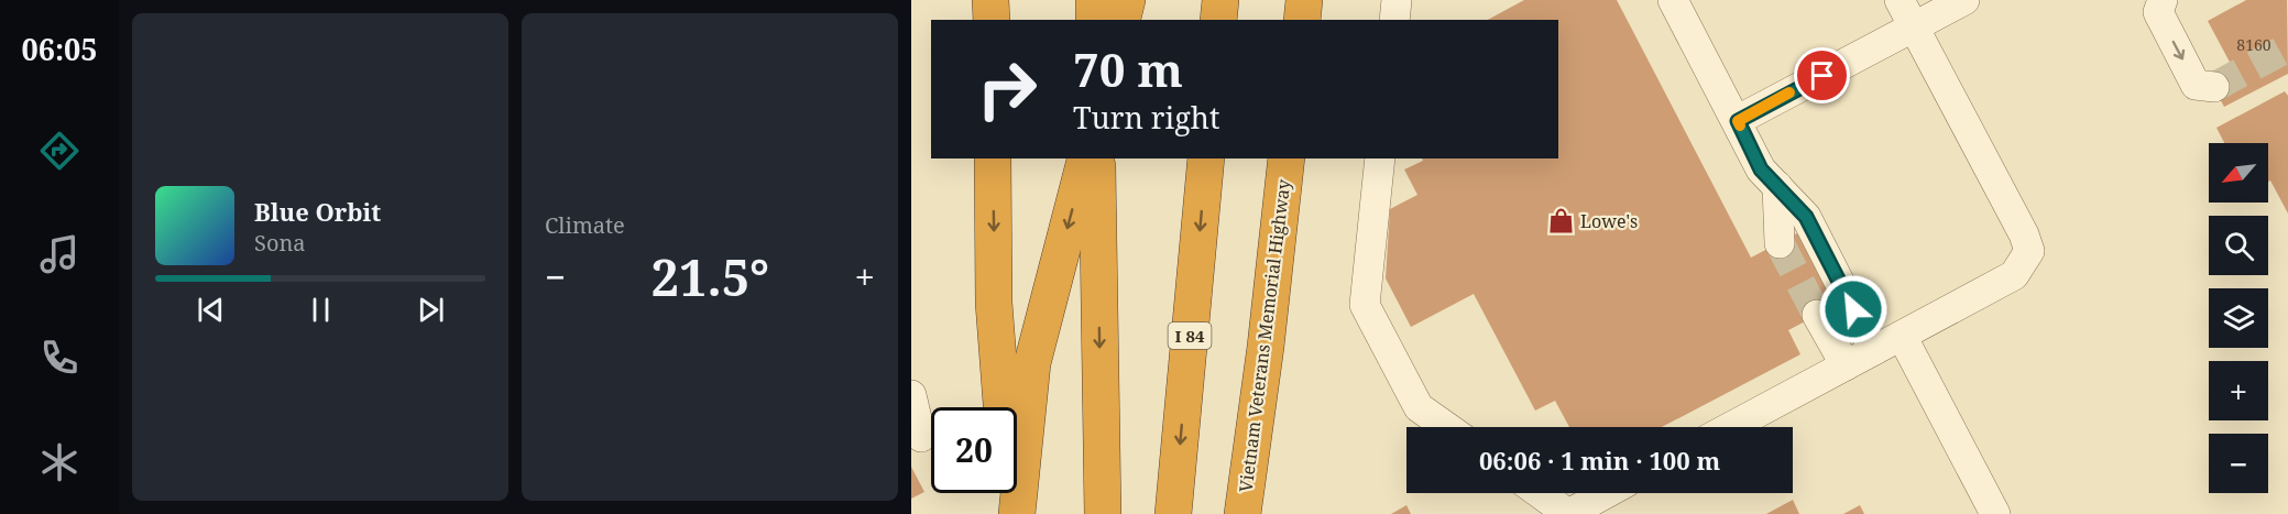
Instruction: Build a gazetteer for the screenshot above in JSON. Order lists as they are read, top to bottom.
{
  "streets": {
    "highway": ["I 84", "Vietnam Veterans Memorial Highway"]
  },
  "places": {
    "shop": ["Lowe's"]
  },
  "house_numbers": ["8160"],
  "north": "bottom left",
  "page": {
    "tabs": "06:05",
    "tile": "Climate",
    "turn": ["70 m", "Turn right"],
    "map_buttons": ["+", "−"],
    "song": ["Blue Orbit", "Sona"],
    "heat": ["−", "21.5°", "+"],
    "limit": "20",
    "trip": "06:06 · 1 min · 100 m"
  }
}
